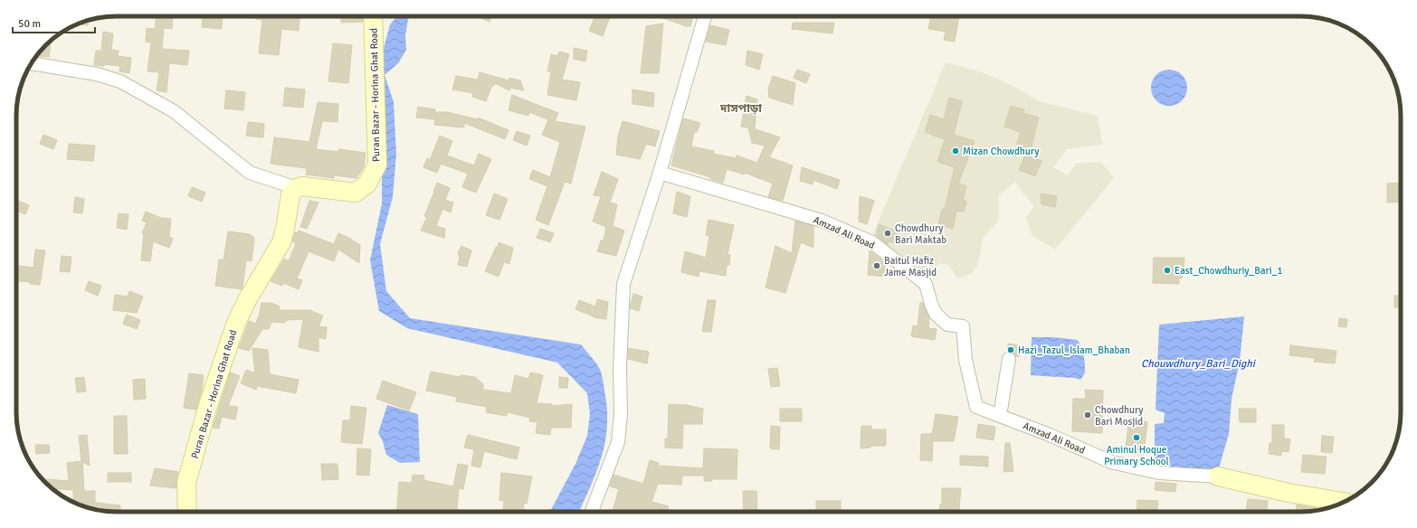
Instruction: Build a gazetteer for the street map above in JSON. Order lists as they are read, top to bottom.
{
  "streets": {
    "main road": ["Puran Bazar - Horina Ghat Road"],
    "street": ["Amzad Ali Road"]
  },
  "districts": ["দাসপাড়া"],
  "water": ["Chouwdhury_Bari_Dighi"],
  "places": [
    "Mizan Chowdhury",
    "Chowdhury Bari Maktab",
    "Baitul Hafiz Jame Masjid",
    "East_Chowdhuriy_Bari_1",
    "Hazi_Tazul_Islam_Bhaban",
    "Chowdhury Bari Mosjid",
    "Aminul Hoque Primary School"
  ],
  "scale_bar": "50 m"
}
